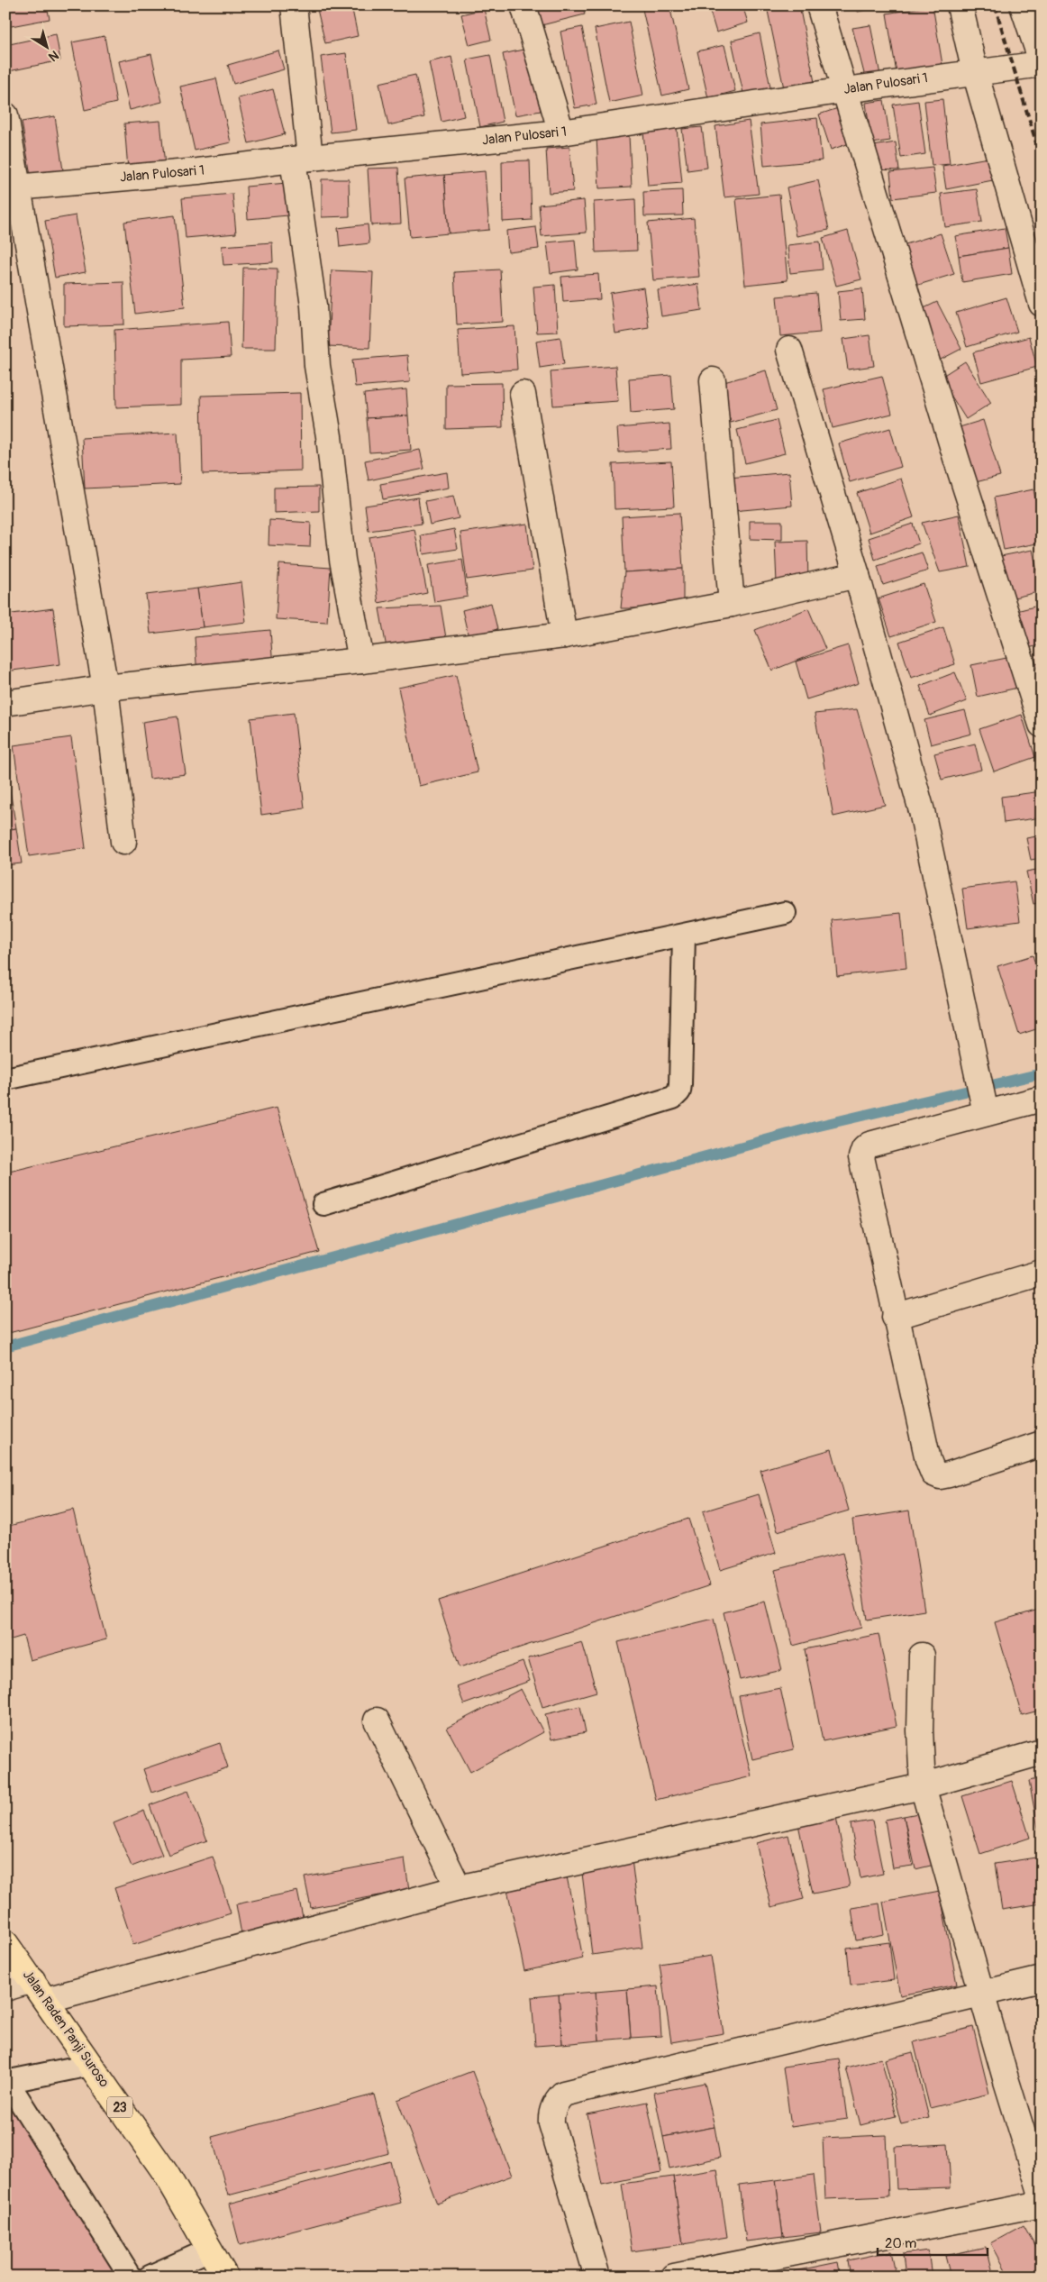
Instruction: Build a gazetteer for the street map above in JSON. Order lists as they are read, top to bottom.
{
  "streets": {
    "highway": ["Jalan Raden Panji Suroso", "23"],
    "street": ["Jalan Pulosari 1"]
  },
  "scale_bar": "20 m",
  "north": "bottom right"
}
